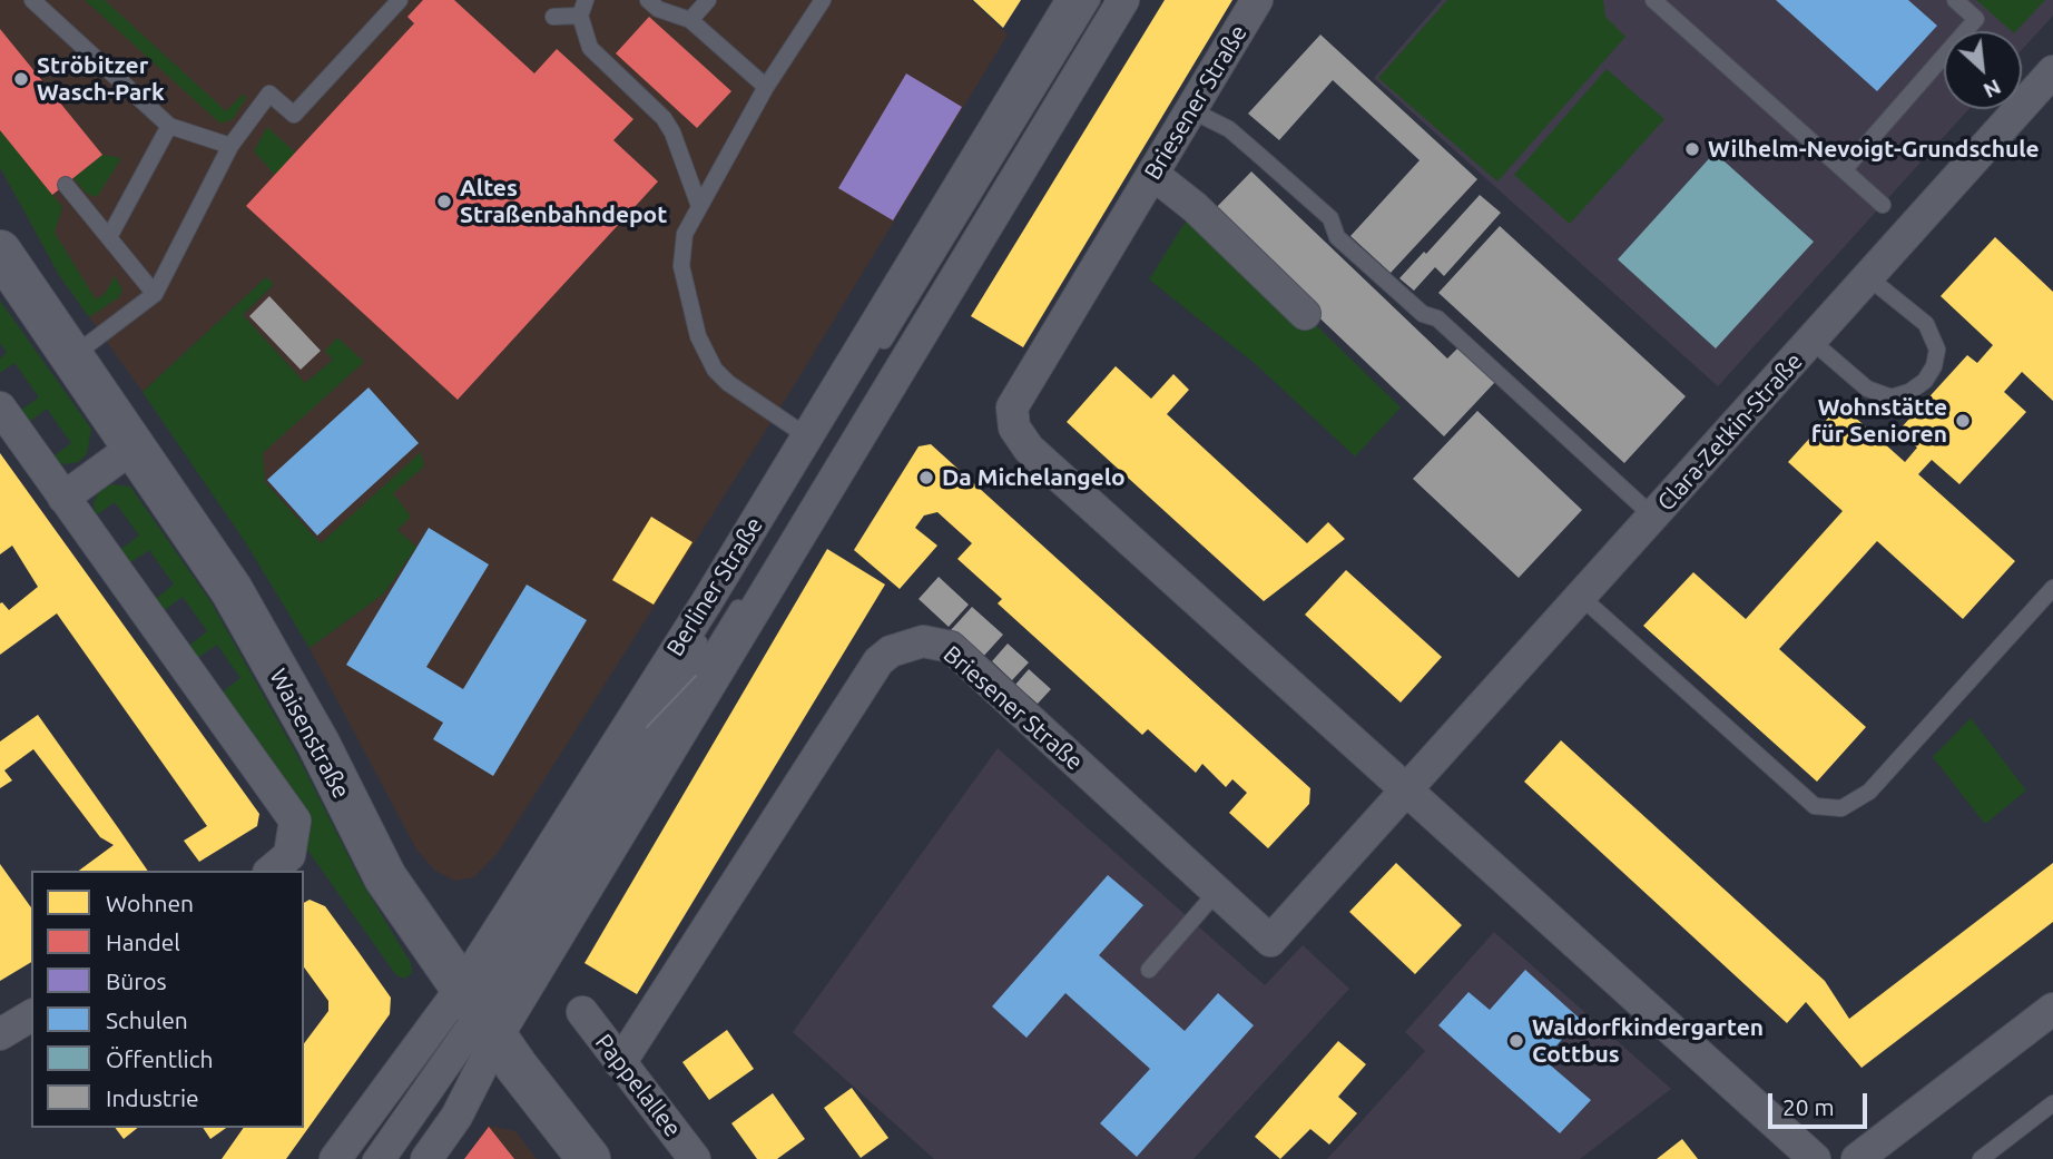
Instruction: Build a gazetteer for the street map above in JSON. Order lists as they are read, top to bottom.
{
  "streets": {
    "main road": ["Waisenstraße"],
    "street": [
      "Briesener Straße",
      "Clara-Zetkin-Straße",
      "Berliner Straße",
      "Pappelallee"
    ]
  },
  "crossings": [
    ["Briesener Straße", "Clara-Zetkin-Straße"],
    ["Briesener Straße", "Pappelallee"],
    ["Berliner Straße", "Waisenstraße"]
  ],
  "places": [
    "Ströbitzer Wasch-Park",
    "Wilhelm-Nevoigt-Grundschule",
    "Altes Straßenbahndepot",
    "Wohnstätte für Senioren",
    "Da Michelangelo",
    "Waldorfkindergarten Cottbus"
  ],
  "legend": [
    "Wohnen",
    "Handel",
    "Büros",
    "Schulen",
    "Öffentlich",
    "Industrie"
  ],
  "scale_bar": "20 m",
  "north": "bottom right"
}
